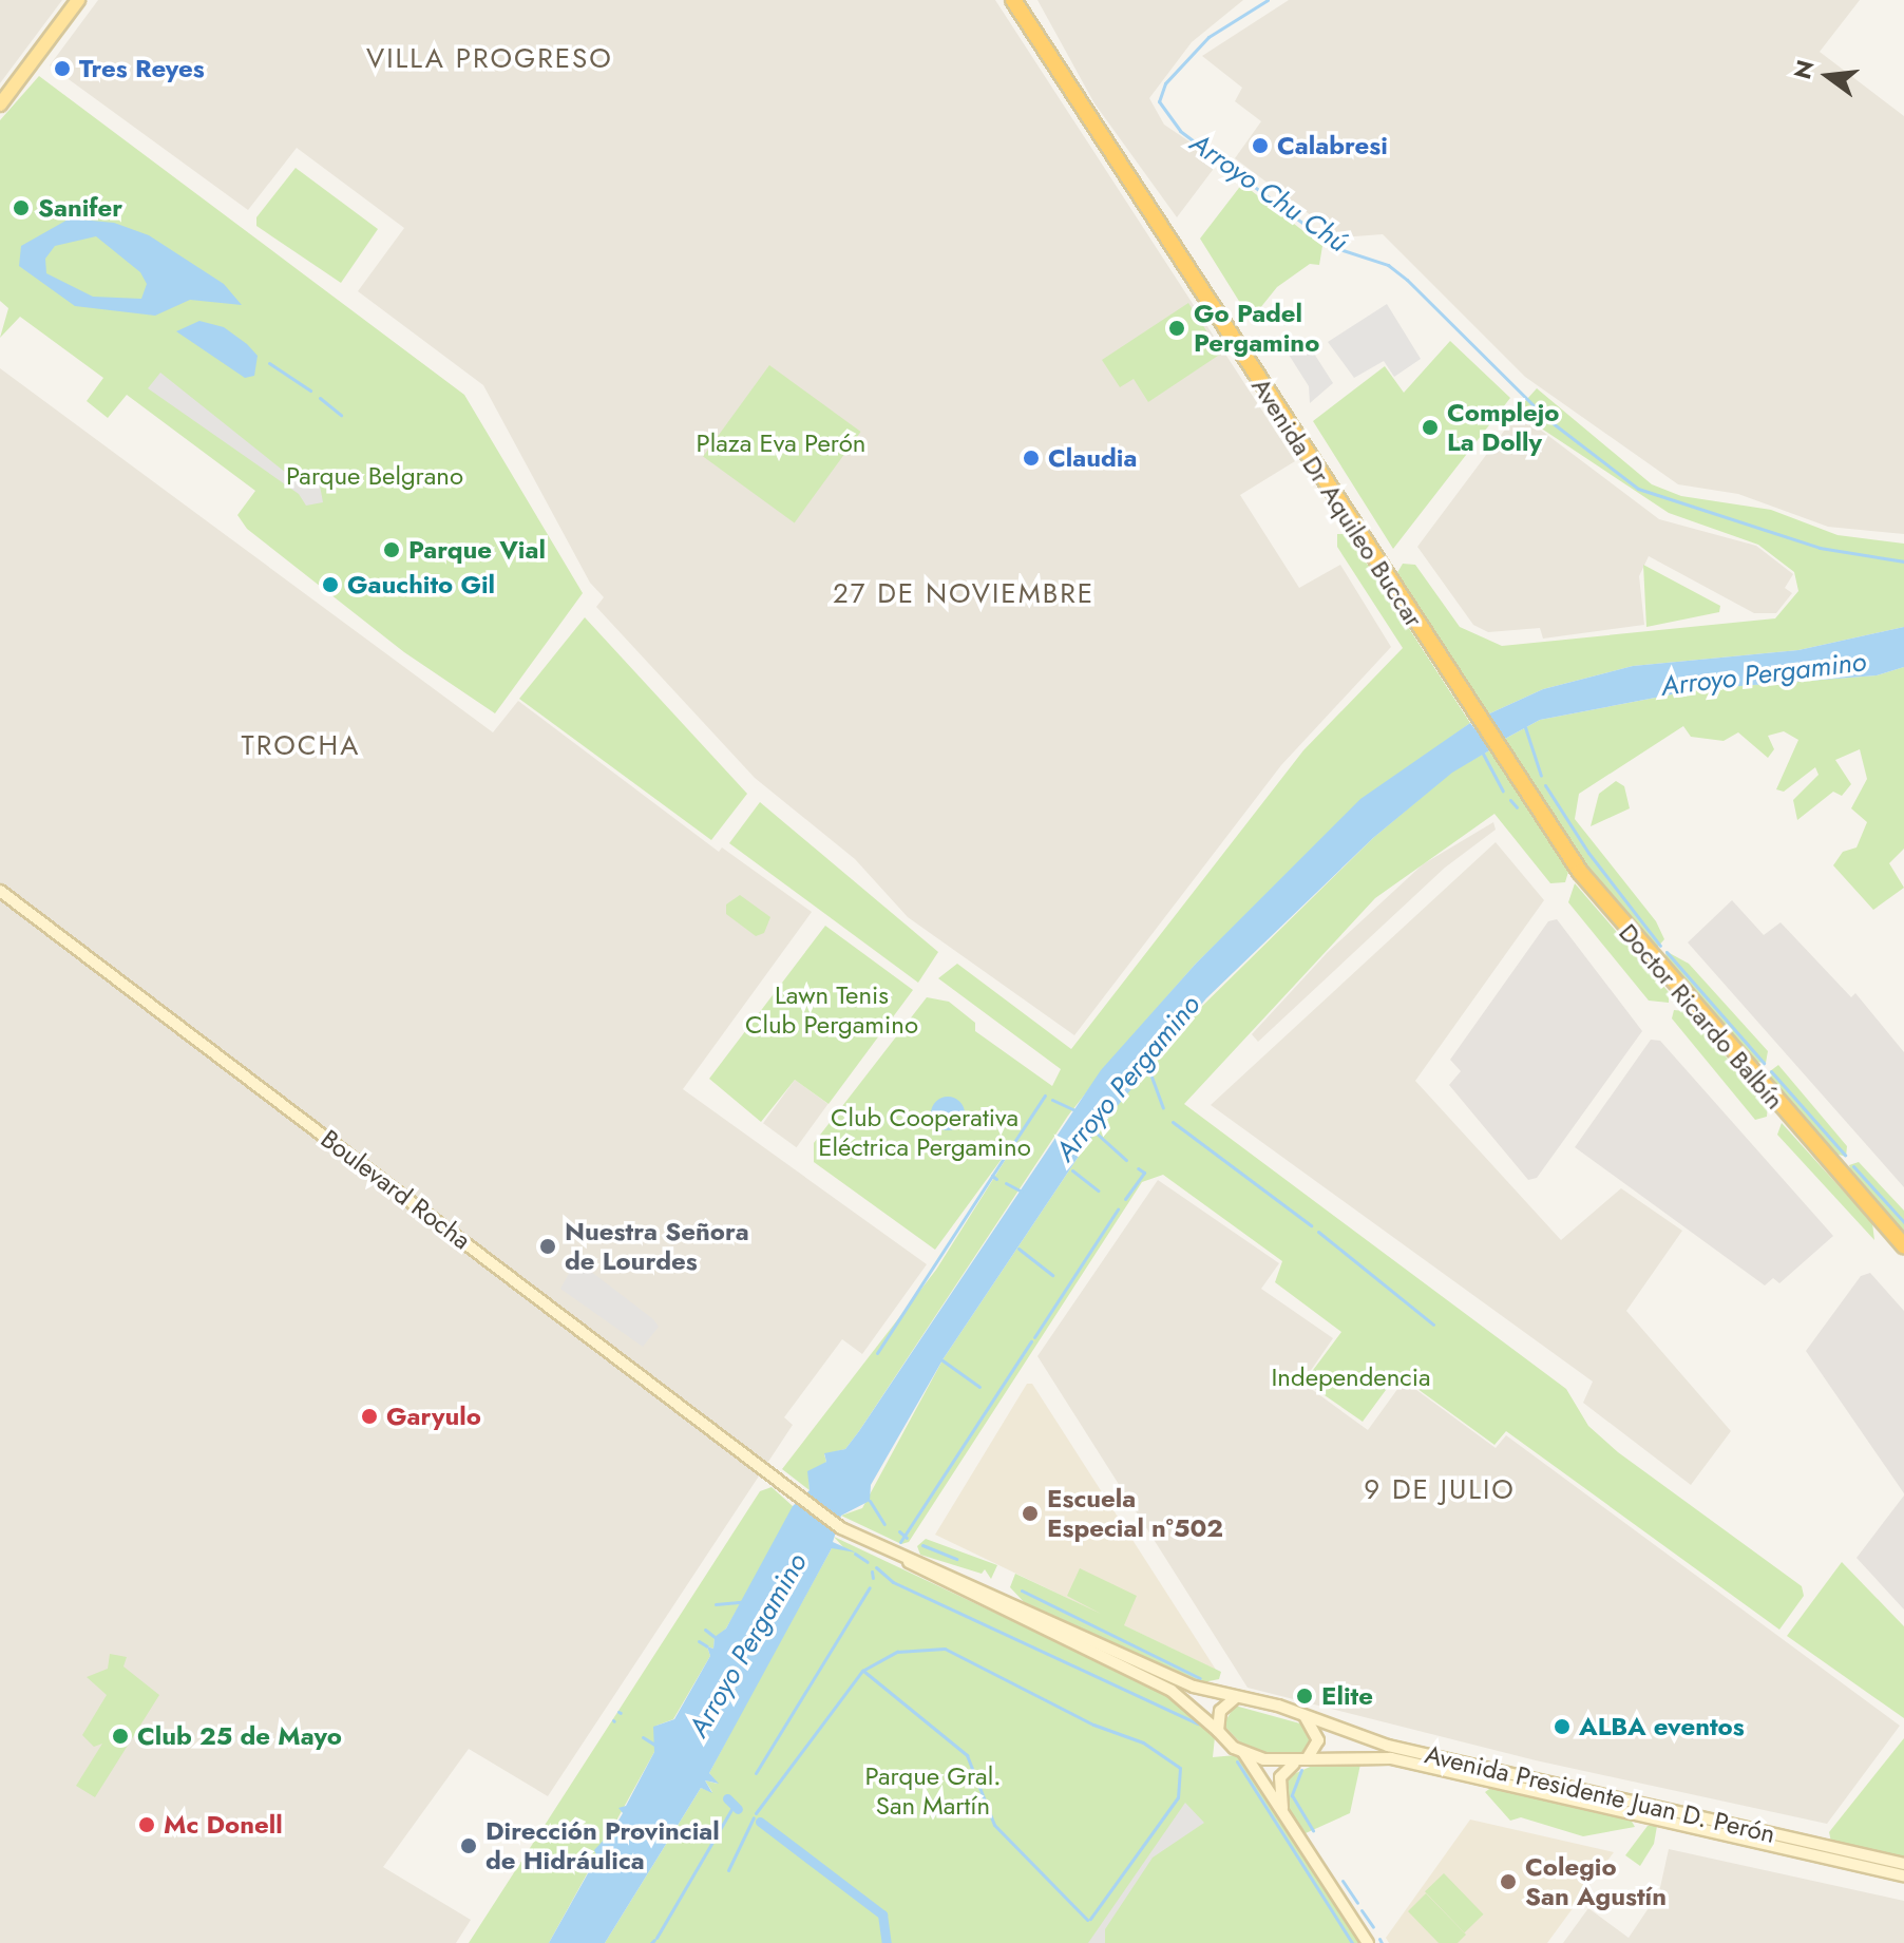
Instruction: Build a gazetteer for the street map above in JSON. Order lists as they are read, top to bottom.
{
  "streets": {
    "highway": ["Avenida Dr Aquileo Buccar", "Doctor Ricardo Balbín"],
    "main road": ["Boulevard Rocha", "Avenida Presidente Juan D. Perón"]
  },
  "crossings": [
    ["Avenida Dr Aquileo Buccar", "Doctor Ricardo Balbín"],
    ["Boulevard Rocha", "Avenida Presidente Juan D. Perón"]
  ],
  "districts": [
    "VILLA PROGRESO",
    "27 DE NOVIEMBRE",
    "TROCHA",
    "9 DE JULIO"
  ],
  "water": ["Arroyo Chu Chú", "Arroyo Pergamino"],
  "parks": [
    "Plaza Eva Perón",
    "Parque Belgrano",
    "Lawn Tenis Club Pergamino",
    "Club Cooperativa Eléctrica Pergamino",
    "Independencia",
    "Parque Gral. San Martín"
  ],
  "places": [
    "Tres Reyes",
    "Calabresi",
    "Sanifer",
    "Go Padel Pergamino",
    "Complejo La Dolly",
    "Claudia",
    "Parque Vial",
    "Gauchito Gil",
    "Nuestra Señora de Lourdes",
    "Garyulo",
    "Escuela Especial n°502",
    "Elite",
    "ALBA eventos",
    "Club 25 de Mayo",
    "Mc Donell",
    "Dirección Provincial de Hidráulica",
    "Colegio San Agustín"
  ],
  "north": "left"
}
